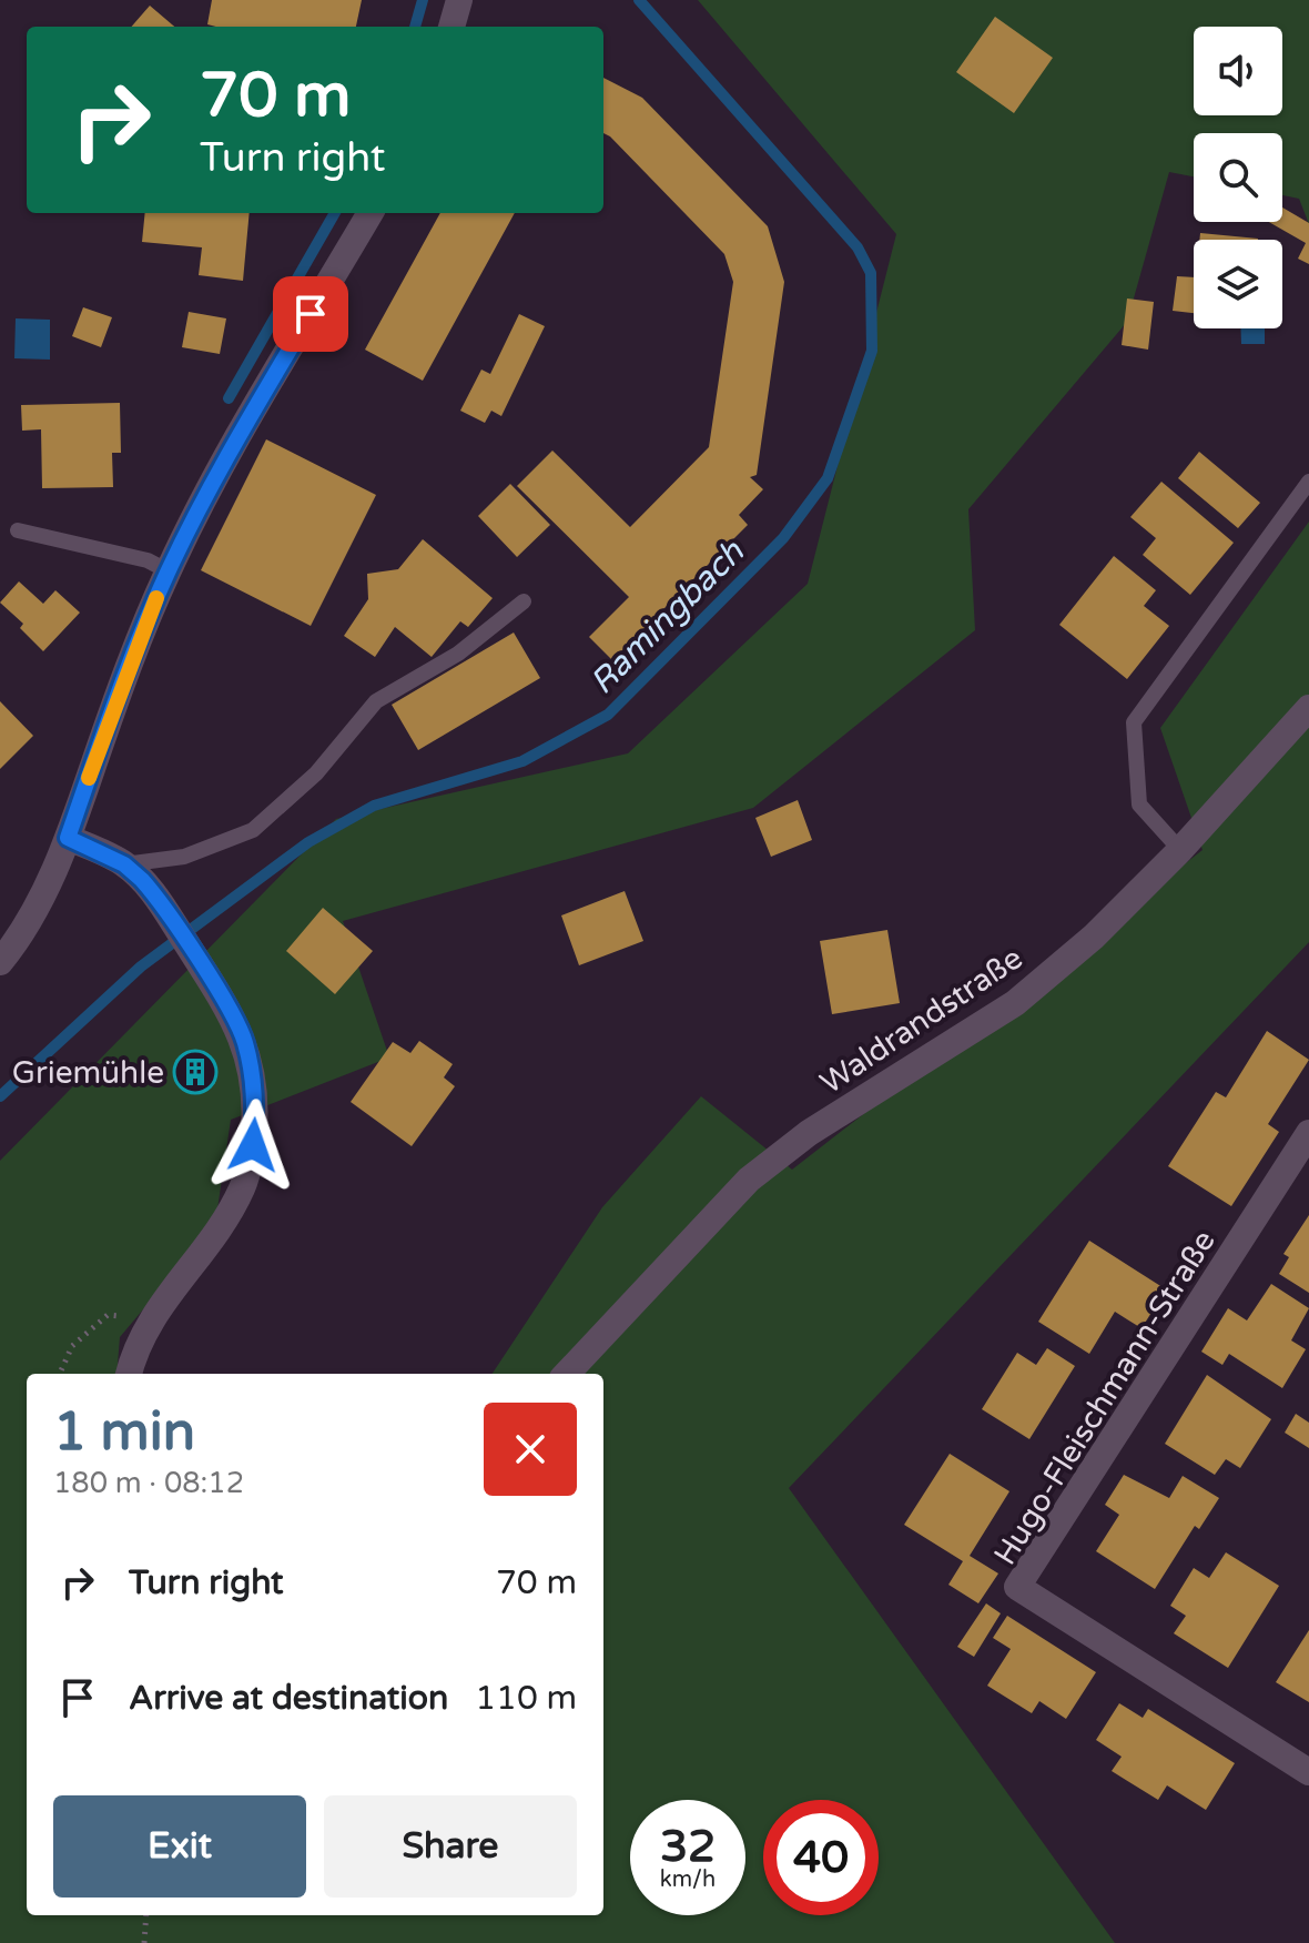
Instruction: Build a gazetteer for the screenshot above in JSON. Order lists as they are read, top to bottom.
{
  "streets": {
    "street": ["Waldrandstraße", "Hugo-Fleischmann-Straße"]
  },
  "water": ["Ramingbach"],
  "places": {
    "building": ["Griemühle"]
  },
  "page": {
    "turn": ["70 m", "Turn right"],
    "heading": ["1 min", "180 m · 08:12"],
    "list": [
      {
        "name": "Turn right",
        "value": "70 m"
      },
      {
        "name": "Arrive at destination",
        "value": "110 m"
      }
    ],
    "buttons": ["Exit", "Share"],
    "speed": "32 km/h",
    "limit": "40"
  }
}
